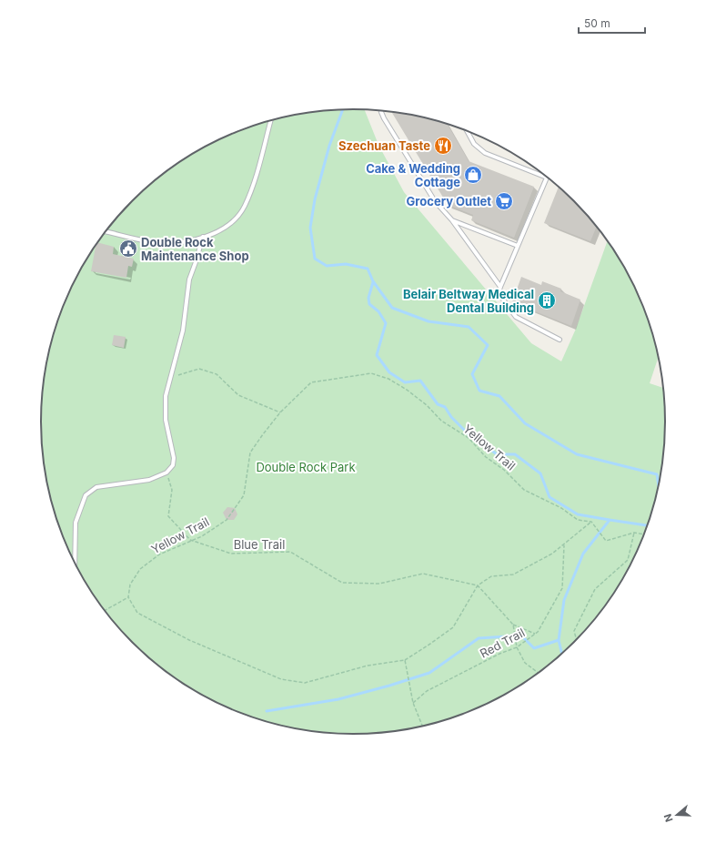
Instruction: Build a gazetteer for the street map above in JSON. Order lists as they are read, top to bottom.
{
  "streets": {
    "path": ["Yellow Trail", "Blue Trail", "Red Trail"]
  },
  "crossings": [
    ["Yellow Trail", "Blue Trail"]
  ],
  "parks": ["Double Rock Park"],
  "places": {
    "restaurant": ["Szechuan Taste"],
    "shop": ["Cake & Wedding Cottage"],
    "supermarket": ["Grocery Outlet"],
    "public building": ["Double Rock Maintenance Shop"],
    "building": ["Belair Beltway Medical Dental Building"]
  },
  "scale_bar": "50 m",
  "north": "left"
}
